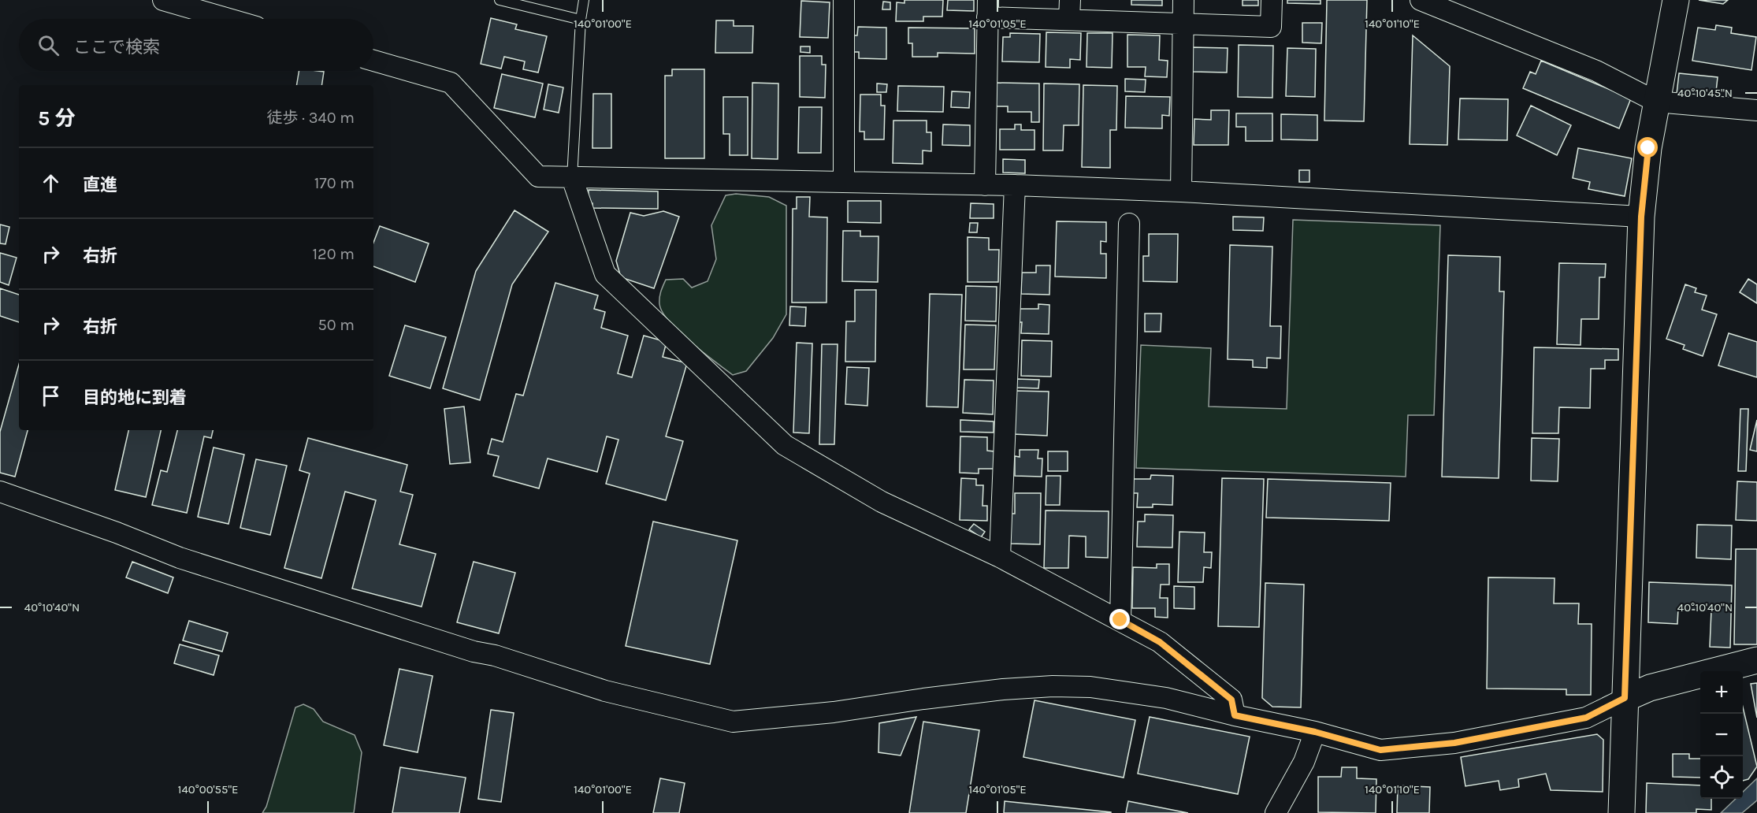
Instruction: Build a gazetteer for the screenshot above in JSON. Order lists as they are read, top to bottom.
{
  "page": {
    "search": "ここで検索",
    "heading": ["5 分", "徒歩 · 340 m"],
    "list": [
      ["直進", "170 m"],
      ["右折", "120 m"],
      ["右折", "50 m"],
      "目的地に到着"
    ],
    "map_buttons": ["+", "−"]
  },
  "coordinates": [
    "140°01'00\"E",
    "140°01'05\"E",
    "140°01'10\"E",
    "40°10'45\"N",
    "40°10'40\"N",
    "140°00'55\"E"
  ]
}
